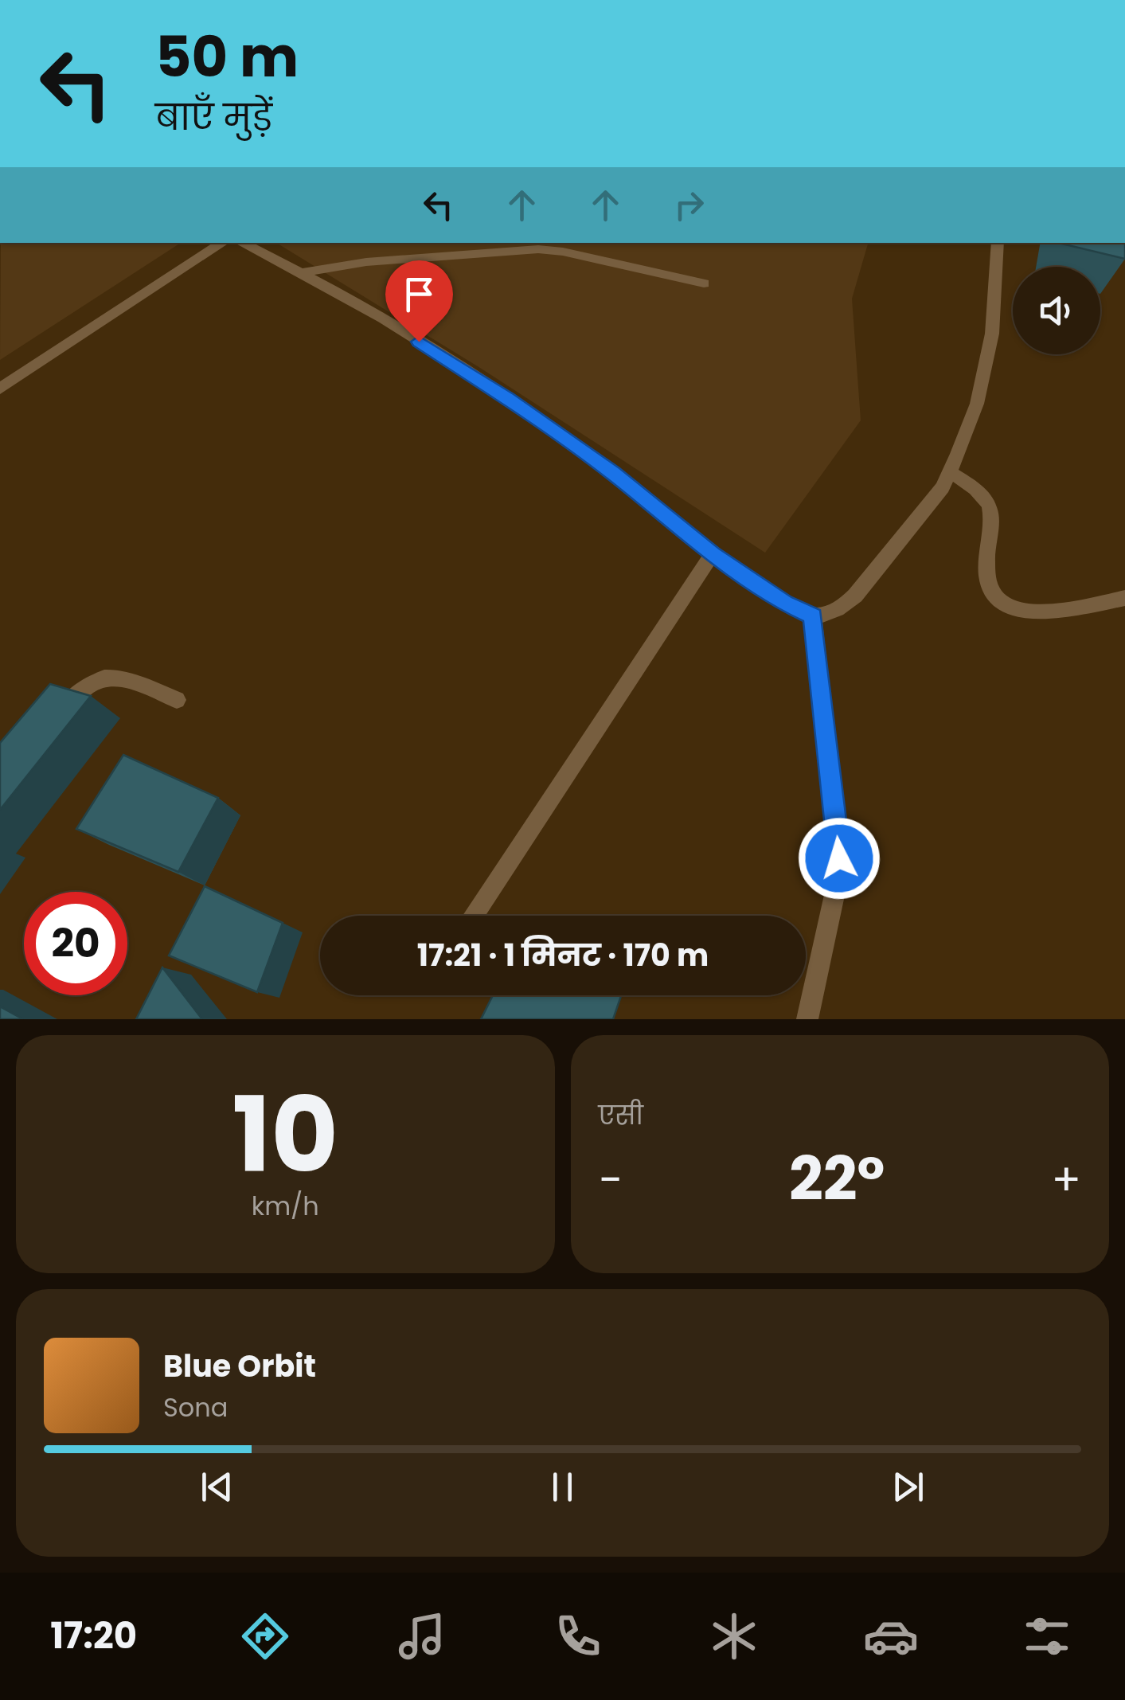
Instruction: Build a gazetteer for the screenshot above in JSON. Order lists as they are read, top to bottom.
{
  "page": {
    "turn": ["50 m", "बाएँ मुड़ें"],
    "limit": "20",
    "trip": "17:21 · 1 मिनट · 170 m",
    "tile": [
      ["10", "km/h"],
      "एसी"
    ],
    "heat": ["−", "22°", "+"],
    "song": ["Blue Orbit", "Sona"],
    "tabs": "17:20"
  }
}
